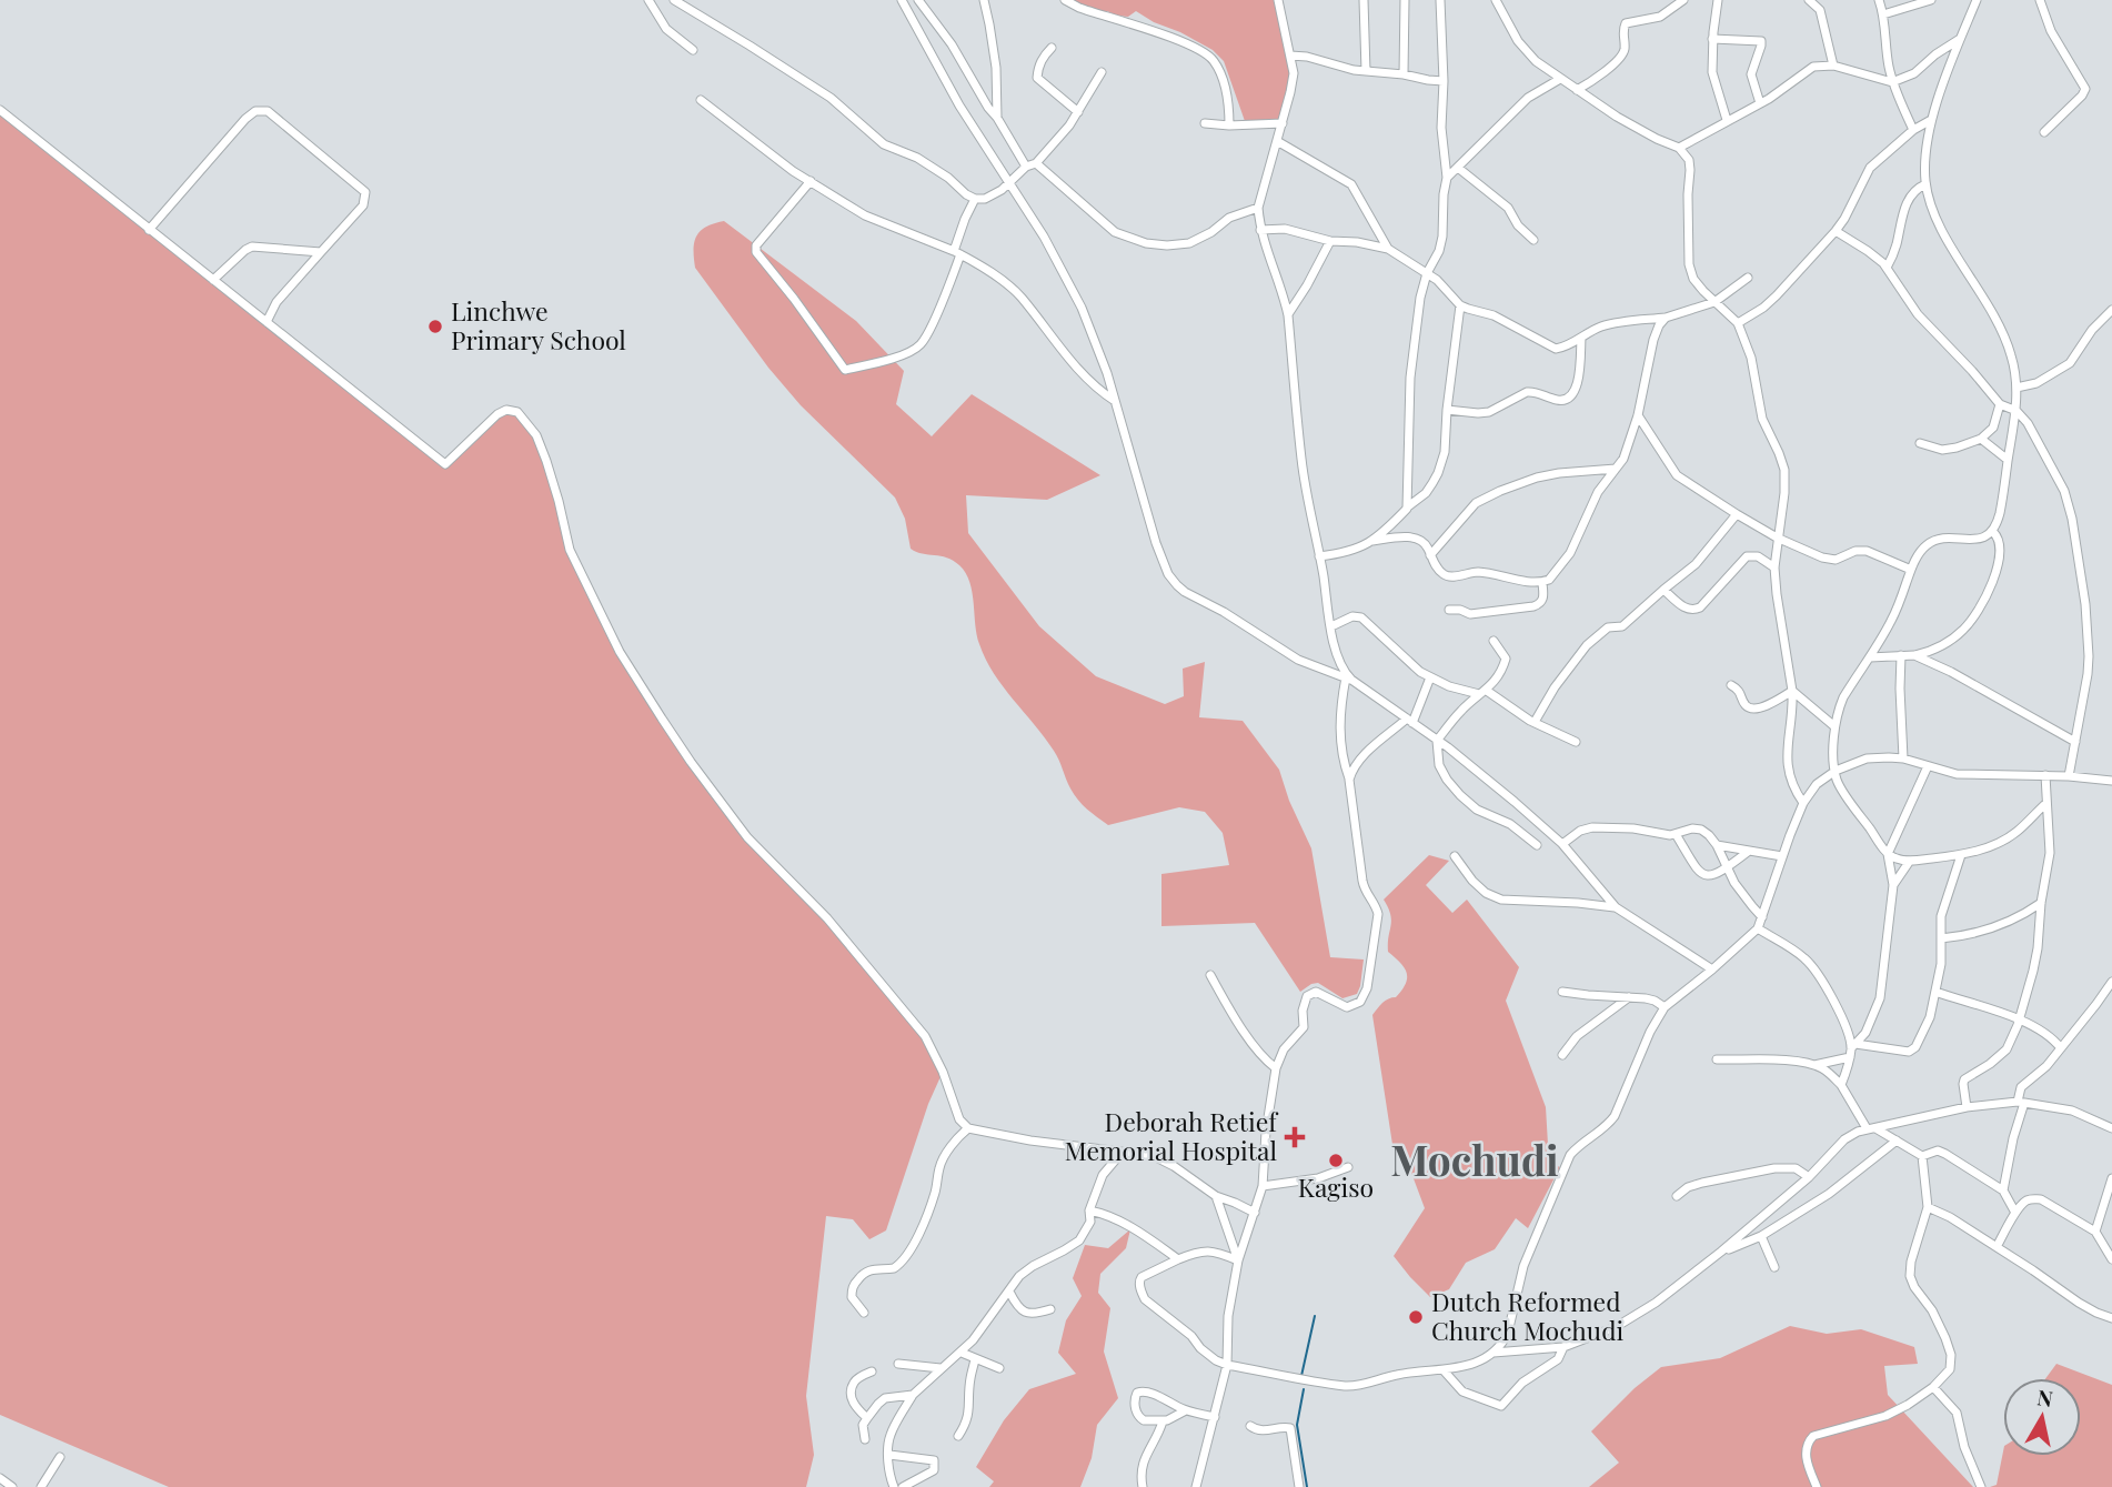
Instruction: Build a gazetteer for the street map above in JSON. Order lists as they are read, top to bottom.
{
  "districts": ["Mochudi"],
  "places": {
    "other": ["Linchwe Primary School", "Kagiso", "Dutch Reformed Church Mochudi"],
    "health": ["Deborah Retief Memorial Hospital"]
  },
  "north": "top"
}
